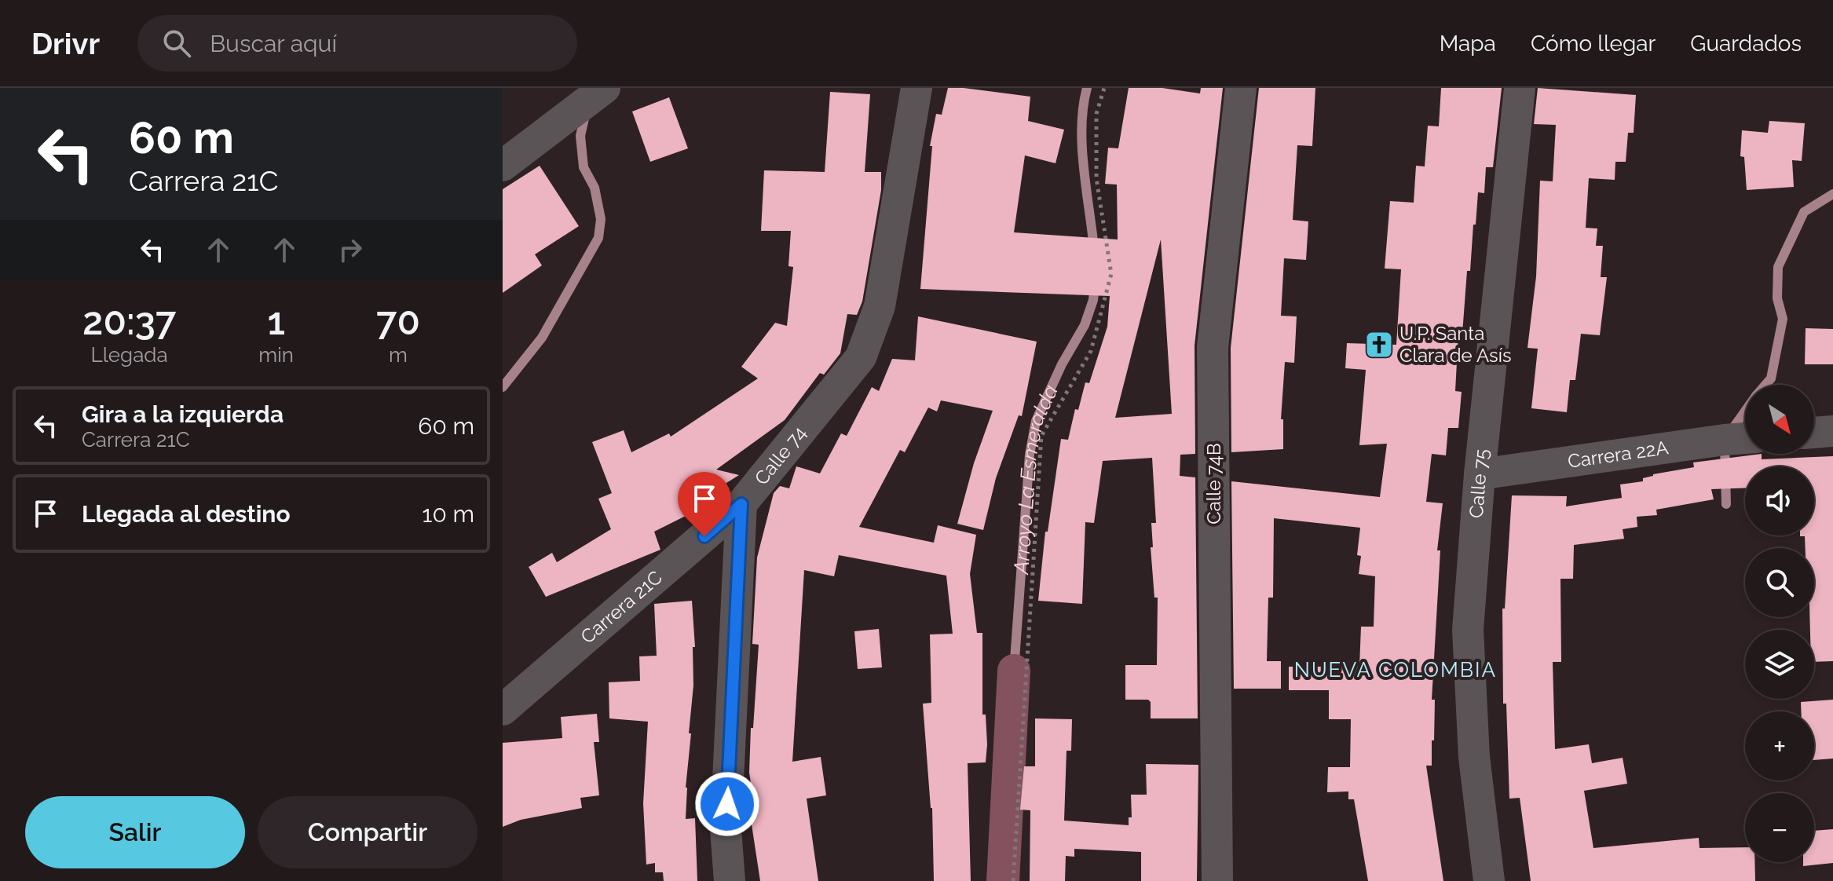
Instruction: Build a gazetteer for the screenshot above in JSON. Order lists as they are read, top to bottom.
{
  "streets": {
    "street": [
      "Carrera 22A",
      "Calle 74",
      "Calle 74B",
      "Calle 75",
      "Carrera 21C"
    ]
  },
  "crossings": [
    ["Carrera 22A", "Calle 75"],
    ["Calle 74", "Carrera 21C"]
  ],
  "districts": ["NUEVA COLOMBIA"],
  "water": ["Arroyo La Esmeralda"],
  "places": {
    "church": ["U.P. Santa Clara de Asís"]
  },
  "north": "bottom right",
  "page": {
    "header": "Drivr",
    "search": "Buscar aquí",
    "nav": ["Mapa", "Cómo llegar", "Guardados"],
    "turn": ["60 m", "Carrera 21C"],
    "eta": [
      "20:37",
      "Llegada",
      "1",
      "min",
      "70",
      "m"
    ],
    "map_buttons": ["+", "−"],
    "list": [
      {
        "name": "Gira a la izquierda",
        "note": "Carrera 21C",
        "value": "60 m"
      },
      {
        "name": "Llegada al destino",
        "value": "10 m"
      }
    ],
    "buttons": ["Salir", "Compartir"]
  }
}
